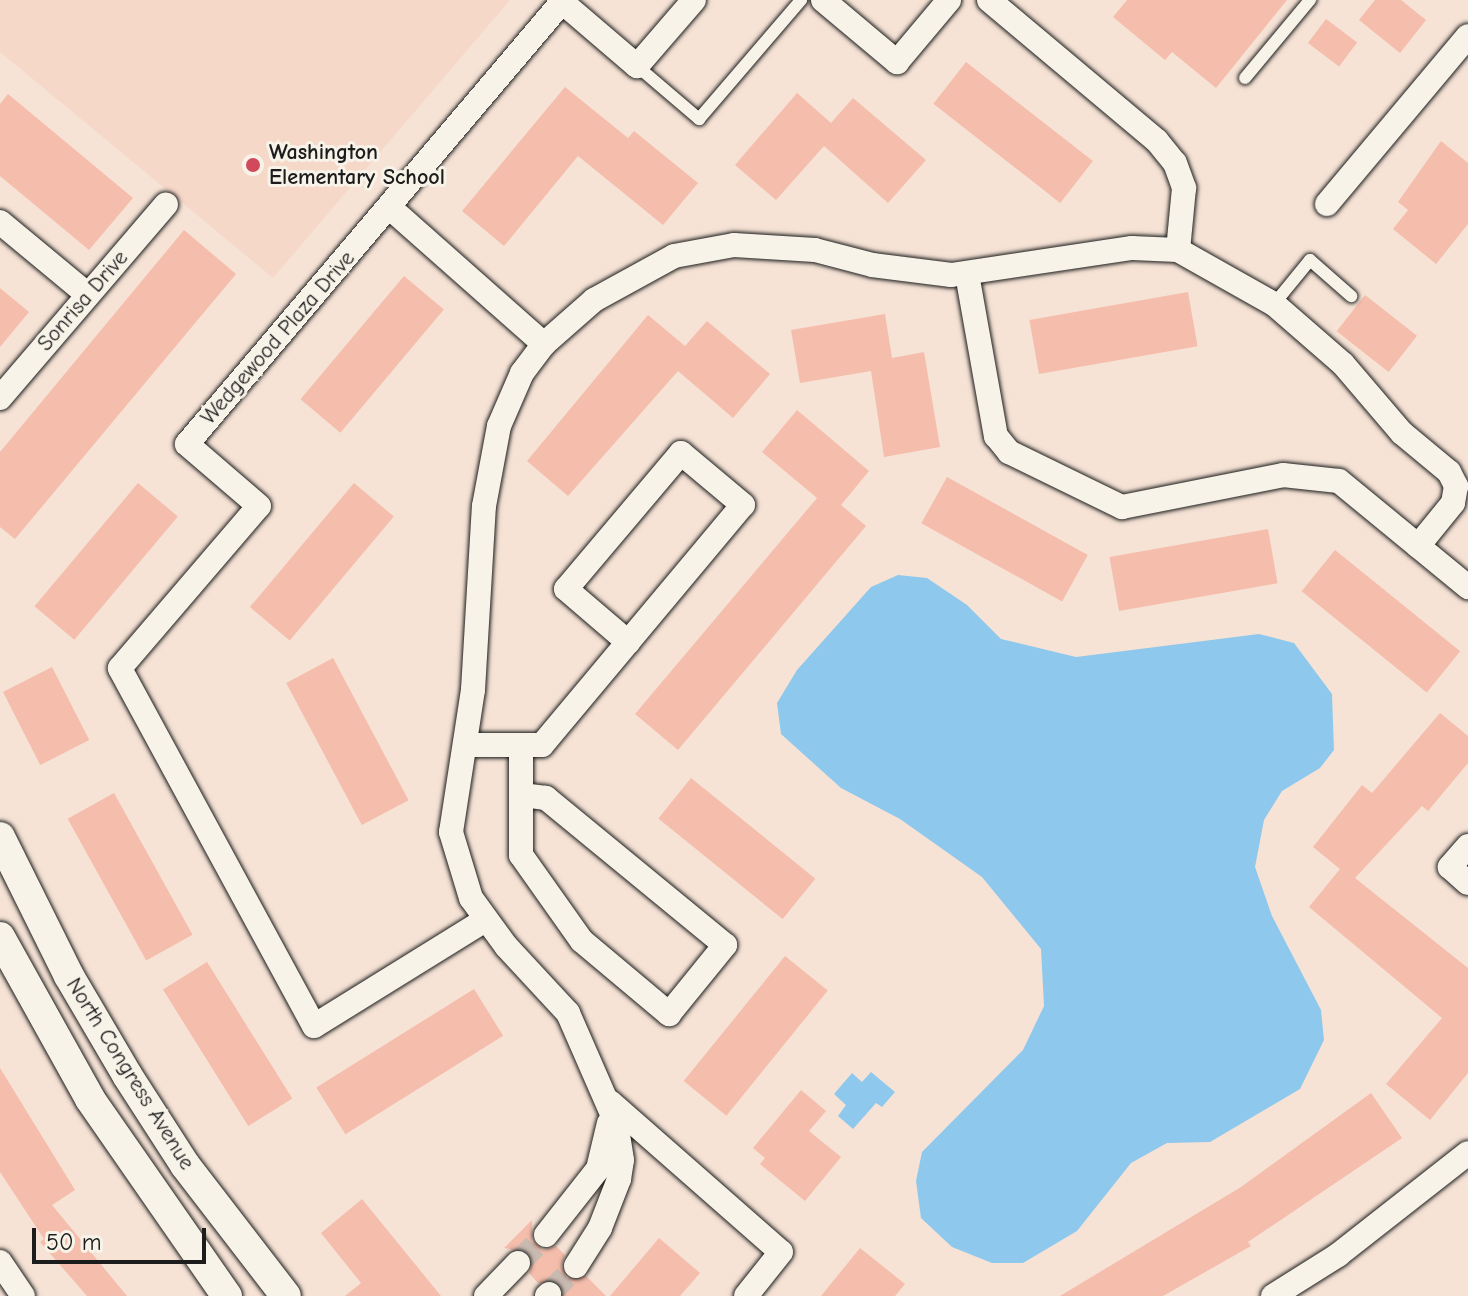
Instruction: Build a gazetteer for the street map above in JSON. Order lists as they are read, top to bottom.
{
  "streets": {
    "street": ["Sonrisa Drive", "Wedgewood Plaza Drive", "North Congress Avenue"]
  },
  "places": ["Washington Elementary School"],
  "scale_bar": "50 m"
}
